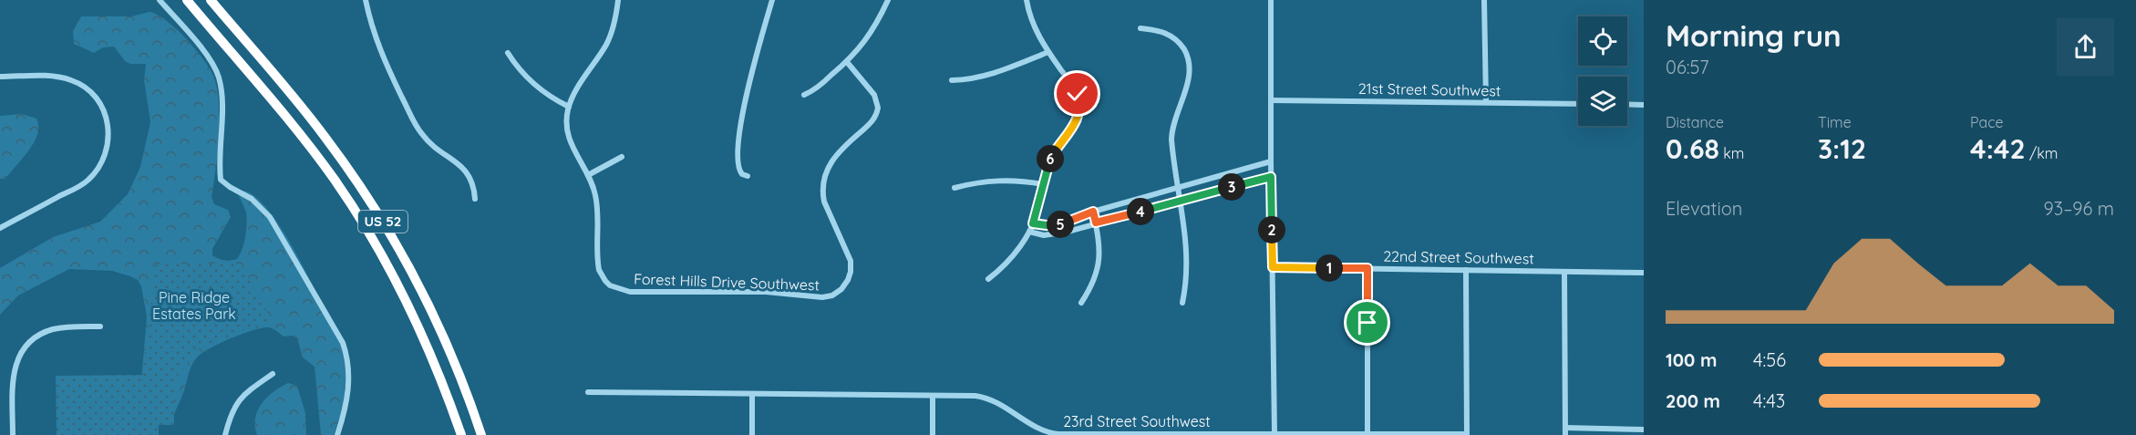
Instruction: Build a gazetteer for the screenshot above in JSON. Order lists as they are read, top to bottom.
{
  "streets": {
    "highway": ["US 52"],
    "street": [
      "21st Street Southwest",
      "22nd Street Southwest",
      "Forest Hills Drive Southwest",
      "23rd Street Southwest"
    ]
  },
  "parks": ["Pine Ridge Estates Park"],
  "page": {
    "heading": ["Morning run", "06:57"],
    "stats": [
      ["Distance", "0.68 km"],
      ["Time", "3:12"],
      ["Pace", "4:42 /km"]
    ],
    "pins": [
      "6",
      "3",
      "4",
      "5",
      "2",
      "1"
    ],
    "chart": ["Elevation", "93–96 m"],
    "list": [
      {
        "name": "100 m",
        "note": "4:56"
      },
      {
        "name": "200 m",
        "note": "4:43"
      }
    ]
  }
}
